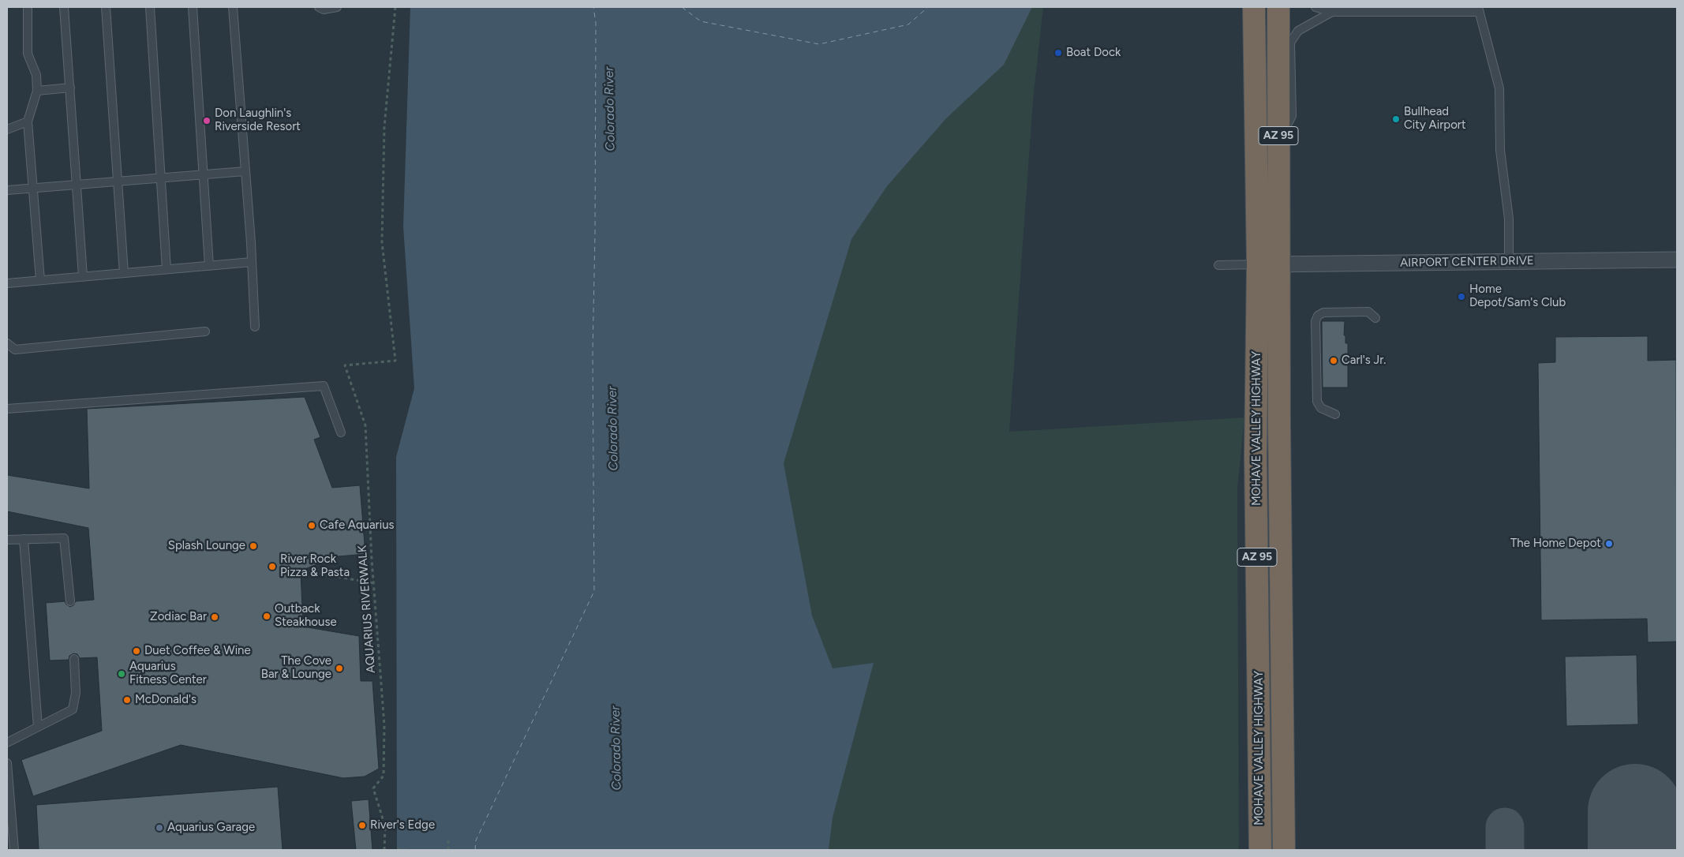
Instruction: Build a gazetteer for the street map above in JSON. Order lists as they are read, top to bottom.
{
  "streets": {
    "highway": ["AZ 95", "MOHAVE VALLEY HIGHWAY"],
    "street": ["AIRPORT CENTER DRIVE"],
    "path": ["AQUARIUS RIVERWALK"]
  },
  "crossings": [
    ["AIRPORT CENTER DRIVE", "MOHAVE VALLEY HIGHWAY"]
  ],
  "water": ["Colorado River"],
  "places": [
    "Boat Dock",
    "Bullhead City Airport",
    "Don Laughlin's Riverside Resort",
    "Home Depot/Sam's Club",
    "Carl's Jr.",
    "Cafe Aquarius",
    "The Home Depot",
    "Splash Lounge",
    "River Rock Pizza & Pasta",
    "Outback Steakhouse",
    "Zodiac Bar",
    "Duet Coffee & Wine",
    "The Cove Bar & Lounge",
    "Aquarius Fitness Center",
    "McDonald's",
    "River's Edge",
    "Aquarius Garage"
  ]
}
